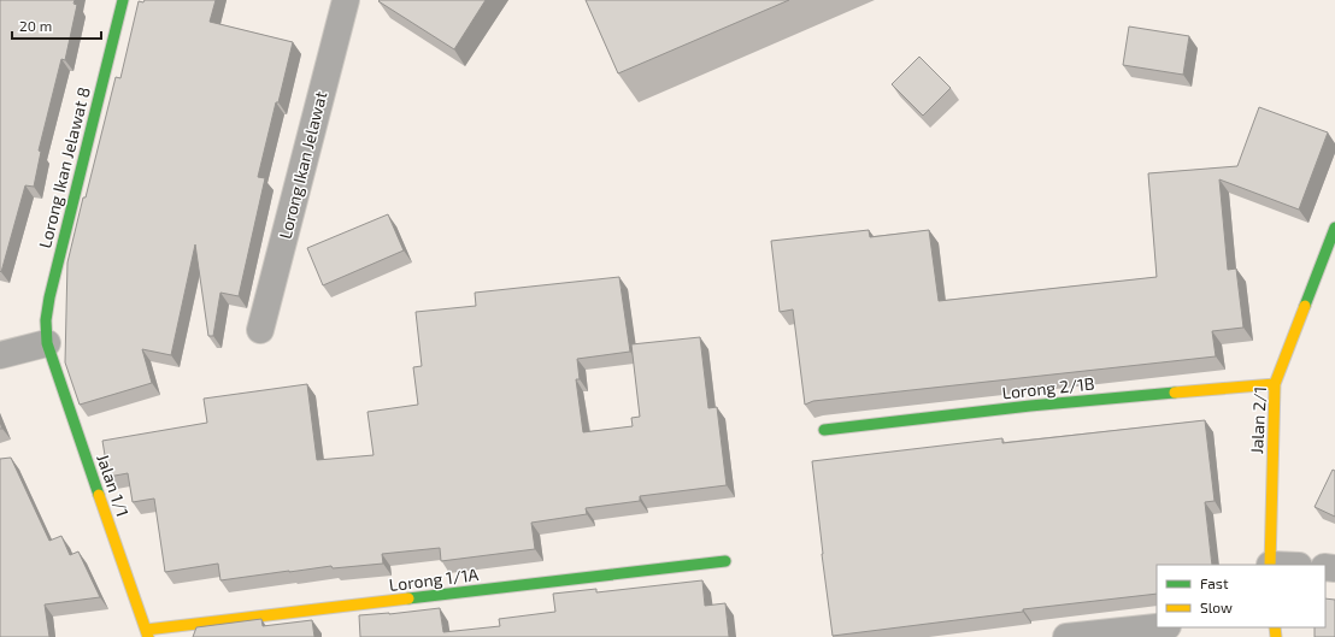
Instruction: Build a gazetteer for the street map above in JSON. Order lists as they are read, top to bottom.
{
  "streets": {
    "street": [
      "Lorong Ikan Jelawat",
      "Lorong Ikan Jelawat 8",
      "Lorong 2/1B",
      "Jalan 2/1",
      "Jalan 1/1",
      "Lorong 1/1A"
    ]
  },
  "crossings": [
    ["Lorong Ikan Jelawat 8", "Jalan 1/1"],
    ["Lorong 2/1B", "Jalan 2/1"],
    ["Jalan 1/1", "Lorong 1/1A"]
  ],
  "legend": ["Fast", "Slow"],
  "scale_bar": "20 m"
}
